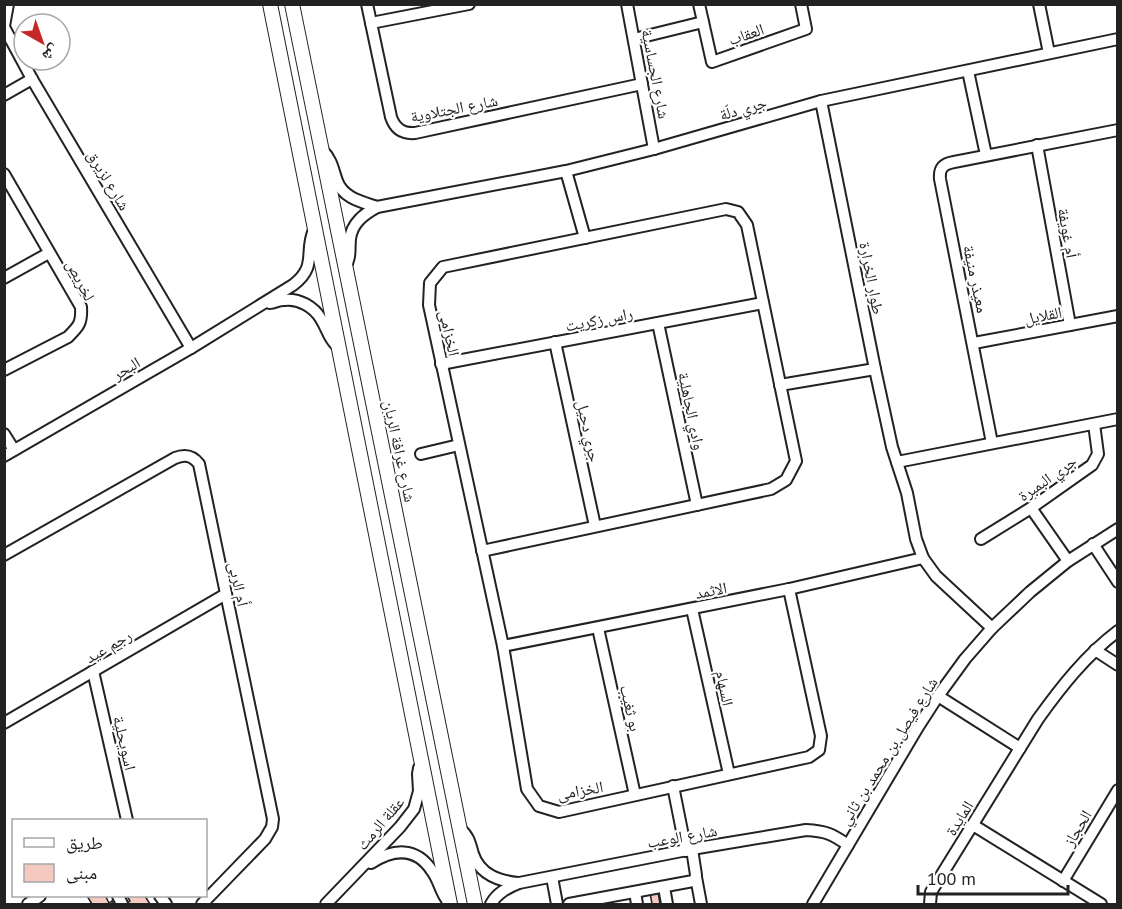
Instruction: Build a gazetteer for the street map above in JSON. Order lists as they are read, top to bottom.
{
  "streets": {
    "main road": ["شارع غرافة الريان"],
    "street": [
      "العقاب",
      "شارع الجساسية",
      "شارع الجتلاوية",
      "جري دلّة",
      "شارع لزيرق",
      "أم غويفة",
      "طوار الخرارة",
      "معيذر منيفة",
      "لخريص",
      "القلايل",
      "راس زكريت",
      "الخزامى",
      "البحر",
      "وادي الجاهلية",
      "جري دحيل",
      "جري البمبرة",
      "أم الربى",
      "الاثمد",
      "رجم عيد",
      "السهام",
      "بو ثغيب",
      "اسويحلية",
      "شارع فيصل بن محمد بن ثاني",
      "المايدة",
      "عقلة الرمث",
      "الحجاز",
      "شارع الوعب"
    ]
  },
  "crossings": [
    ["العقاب", "شارع الجساسية"],
    ["شارع الجساسية", "شارع الجتلاوية"],
    ["شارع الجساسية", "جري دلّة"],
    ["جري دلّة", "طوار الخرارة"],
    ["جري دلّة", "شارع غرافة الريان"],
    ["شارع لزيرق", "البحر"],
    ["أم غويفة", "معيذر منيفة"],
    ["أم غويفة", "القلايل"],
    ["طوار الخرارة", "الاثمد"],
    ["طوار الخرارة", "شارع فيصل بن محمد بن ثاني"],
    ["معيذر منيفة", "القلايل"],
    ["راس زكريت", "الخزامى"],
    ["راس زكريت", "وادي الجاهلية"],
    ["راس زكريت", "جري دحيل"],
    ["الخزامى", "وادي الجاهلية"],
    ["الخزامى", "جري دحيل"],
    ["الخزامى", "الاثمد"],
    ["الخزامى", "السهام"],
    ["الخزامى", "بو ثغيب"],
    ["شارع غرافة الريان", "شارع الوعب"],
    ["أم الربى", "رجم عيد"],
    ["الاثمد", "السهام"],
    ["الاثمد", "بو ثغيب"],
    ["رجم عيد", "اسويحلية"],
    ["شارع فيصل بن محمد بن ثاني", "شارع الوعب"]
  ],
  "legend": ["طريق", "مبنى"],
  "scale_bar": "100 m",
  "north": "bottom right"
}
